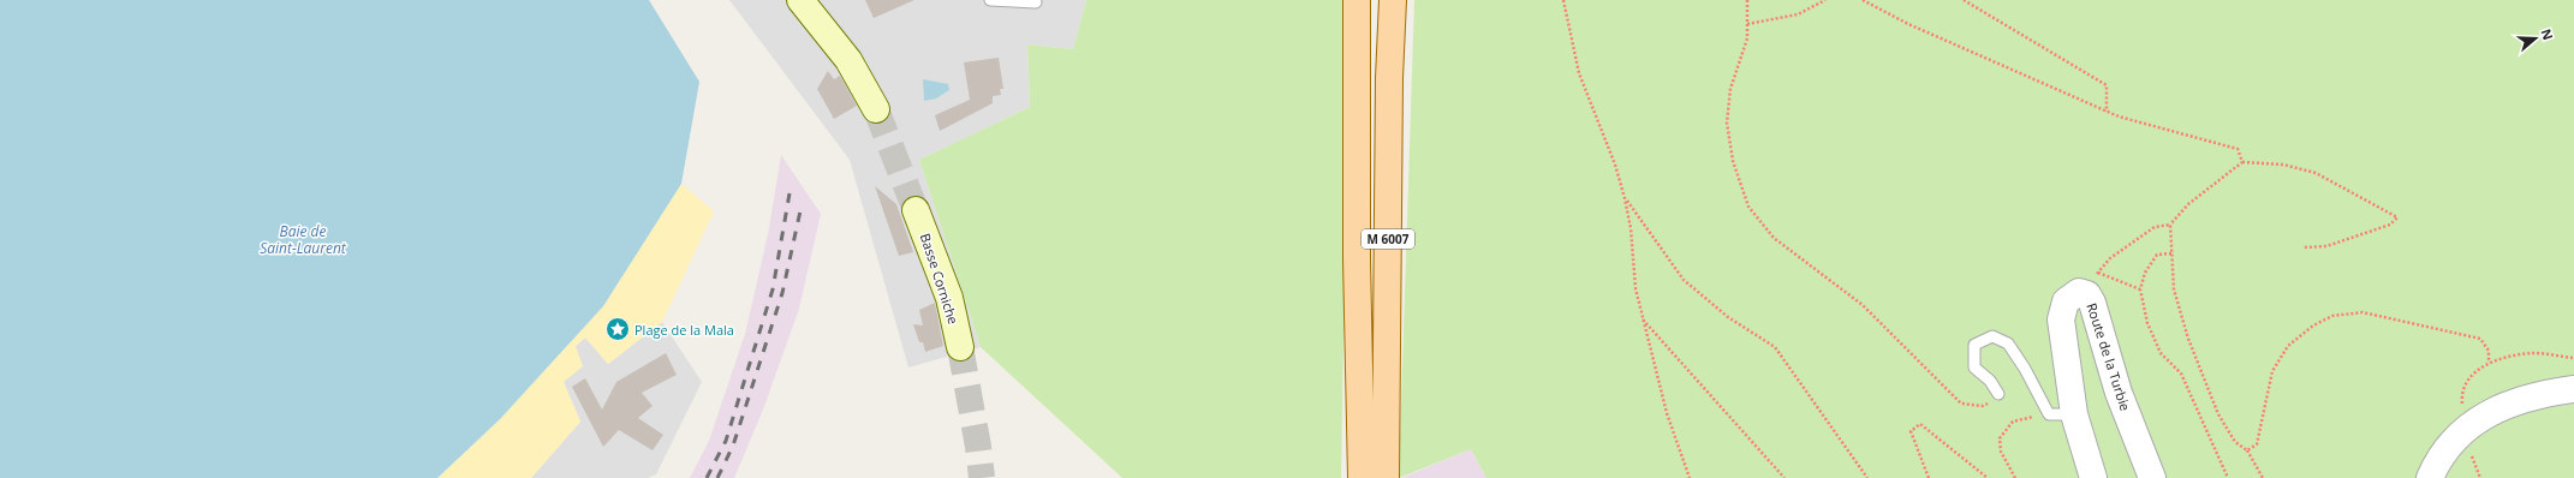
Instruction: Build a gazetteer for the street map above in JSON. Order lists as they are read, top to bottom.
{
  "streets": {
    "main road": ["M 6007", "Basse Corniche"],
    "street": ["Route de la Turbie"]
  },
  "water": ["Baie de Saint-Laurent"],
  "places": {
    "place": ["Plage de la Mala"]
  },
  "north": "right"
}
